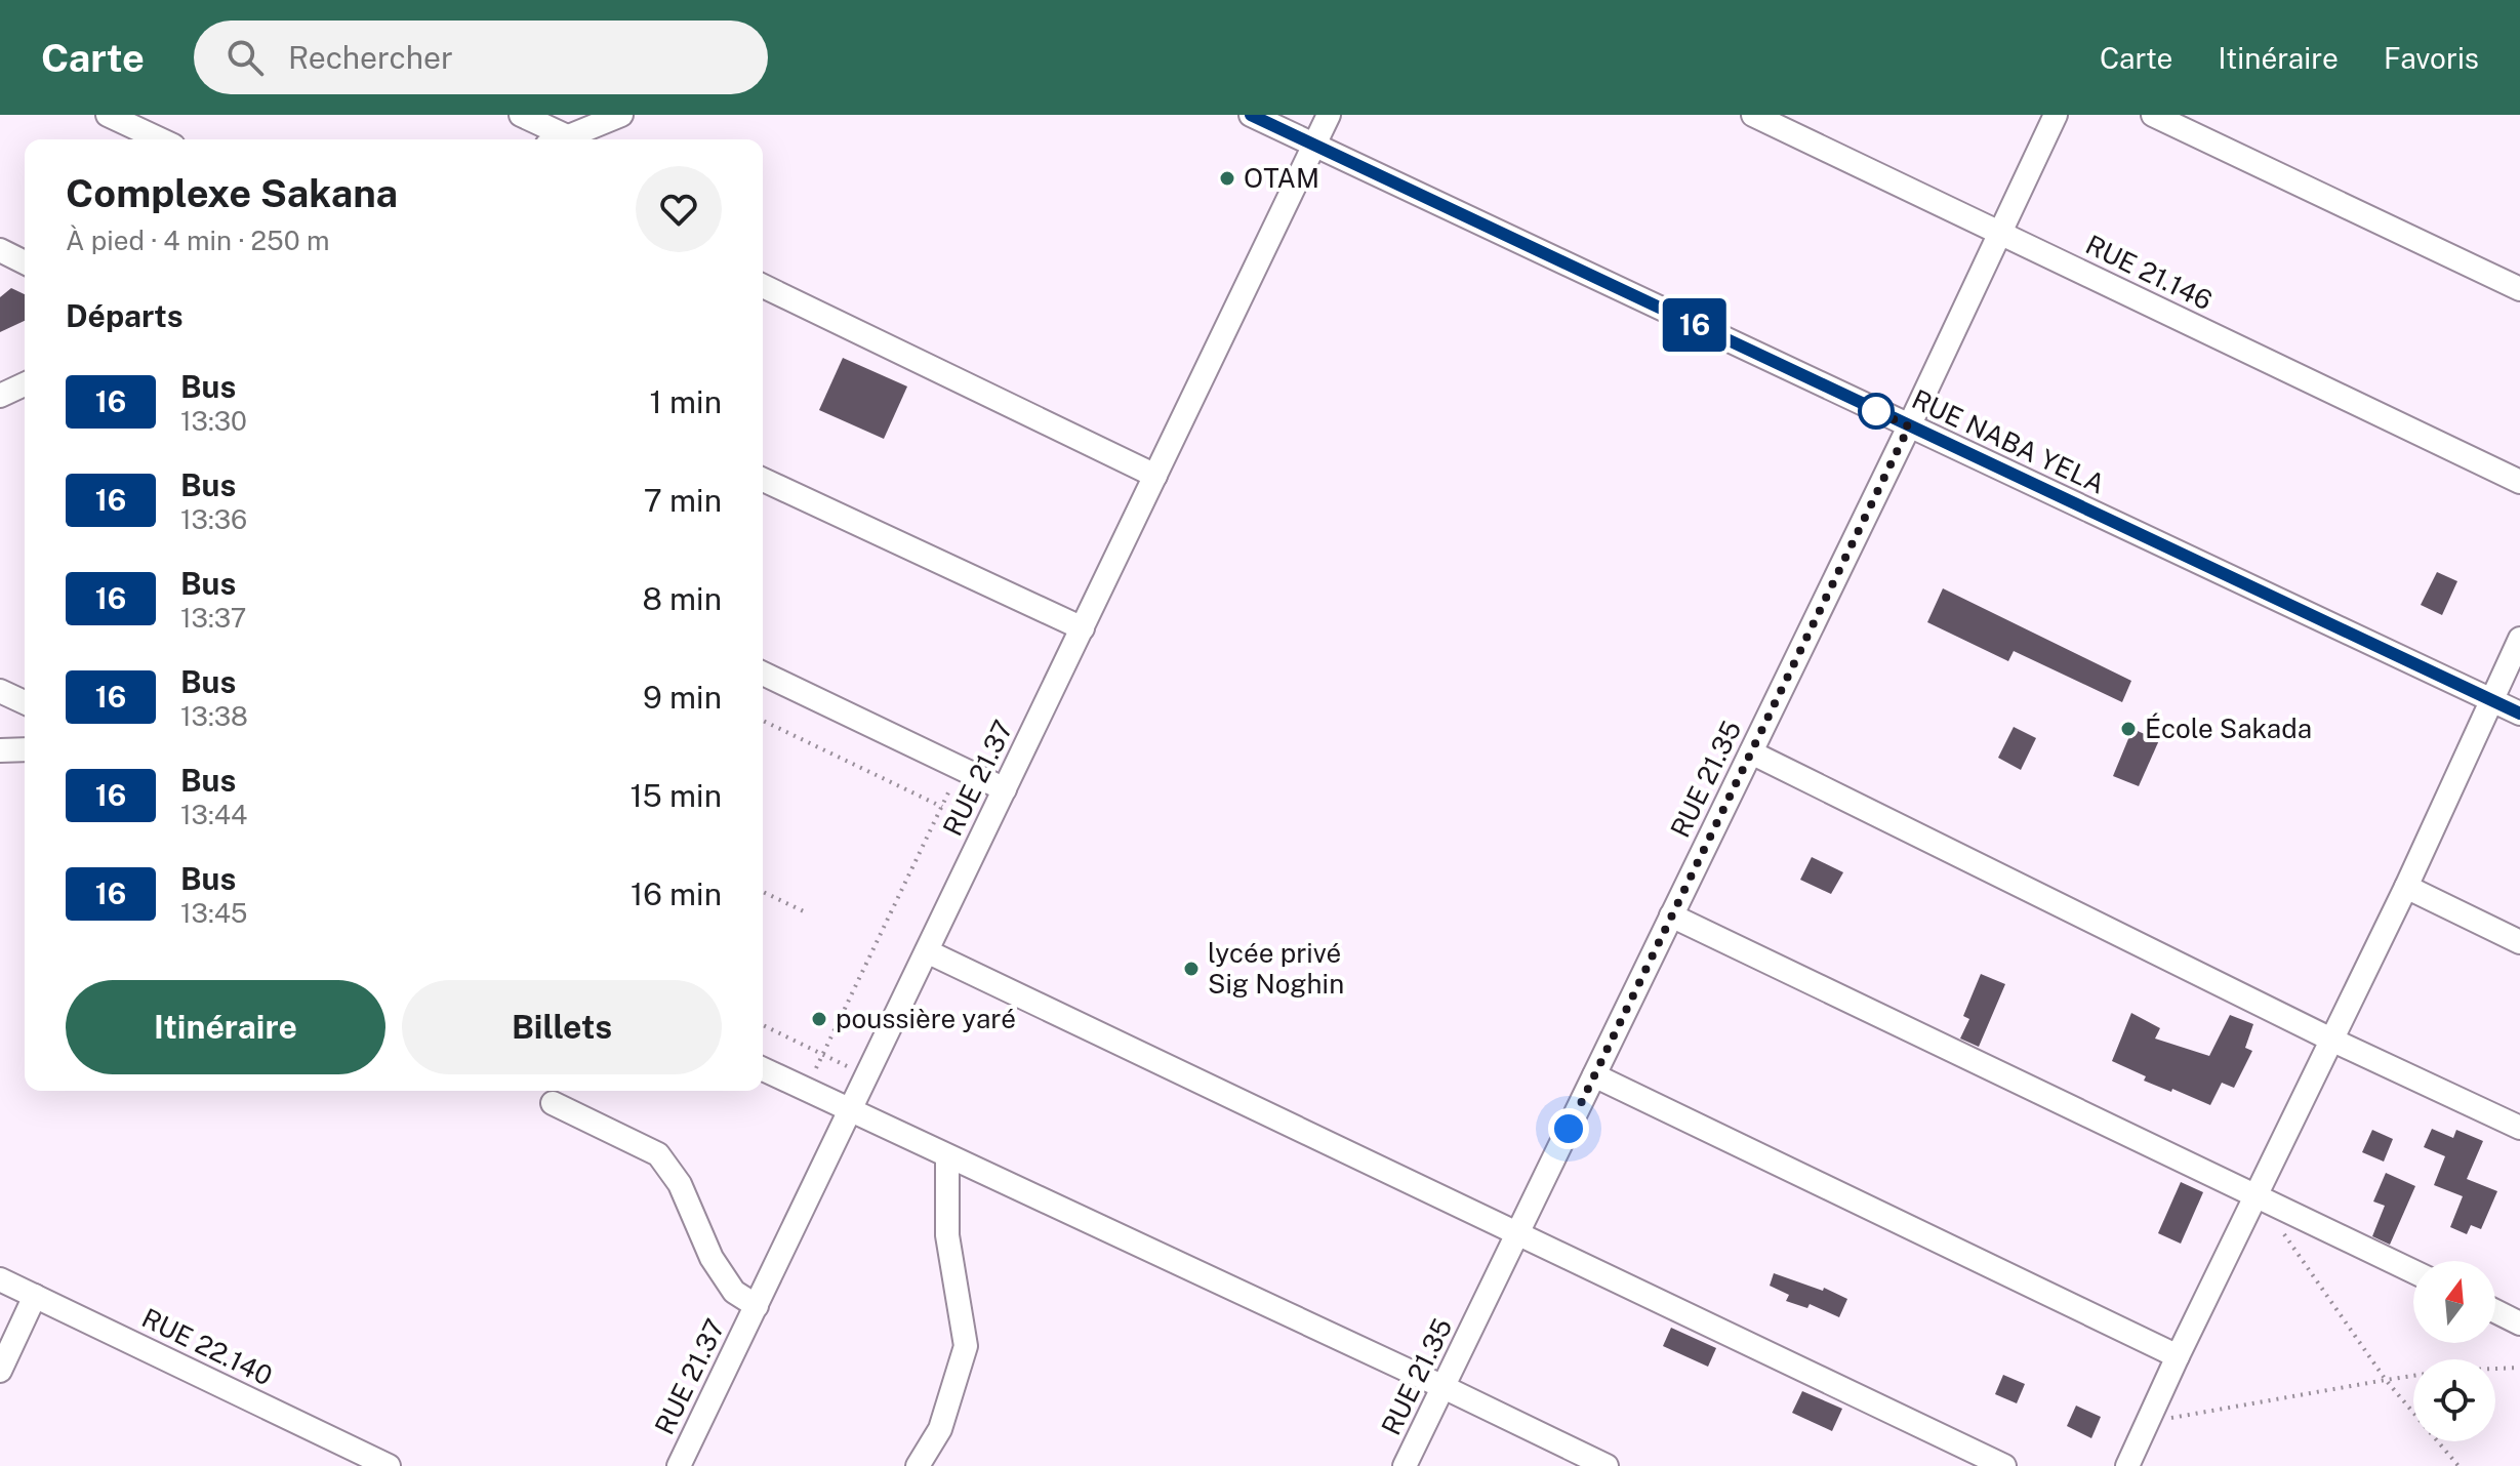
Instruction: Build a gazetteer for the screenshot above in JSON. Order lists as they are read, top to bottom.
{
  "streets": {
    "street": [
      "RUE 21.146",
      "RUE NABA YELA",
      "RUE 21.37",
      "RUE 21.35",
      "RUE 22.140"
    ]
  },
  "crossings": [
    ["RUE 21.146", "RUE 21.35"],
    ["RUE NABA YELA", "RUE 21.37"],
    ["RUE NABA YELA", "RUE 21.35"]
  ],
  "places": [
    "OTAM",
    "École Sakada",
    "lycée privé Sig Noghin",
    "poussière yaré"
  ],
  "lines": ["bus line 16"],
  "north": "top",
  "page": {
    "header": "Carte",
    "search": "Rechercher",
    "nav": ["Carte", "Itinéraire", "Favoris"],
    "on_map": "16",
    "heading": [
      ["Complexe Sakana", "À pied · 4 min · 250 m"],
      "Départs"
    ],
    "list": [
      {
        "mark": "16",
        "name": "Bus",
        "note": "13:30",
        "value": "1 min"
      },
      {
        "mark": "16",
        "name": "Bus",
        "note": "13:36",
        "value": "7 min"
      },
      {
        "mark": "16",
        "name": "Bus",
        "note": "13:37",
        "value": "8 min"
      },
      {
        "mark": "16",
        "name": "Bus",
        "note": "13:38",
        "value": "9 min"
      },
      {
        "mark": "16",
        "name": "Bus",
        "note": "13:44",
        "value": "15 min"
      },
      {
        "mark": "16",
        "name": "Bus",
        "note": "13:45",
        "value": "16 min"
      }
    ],
    "buttons": ["Itinéraire", "Billets"]
  }
}
